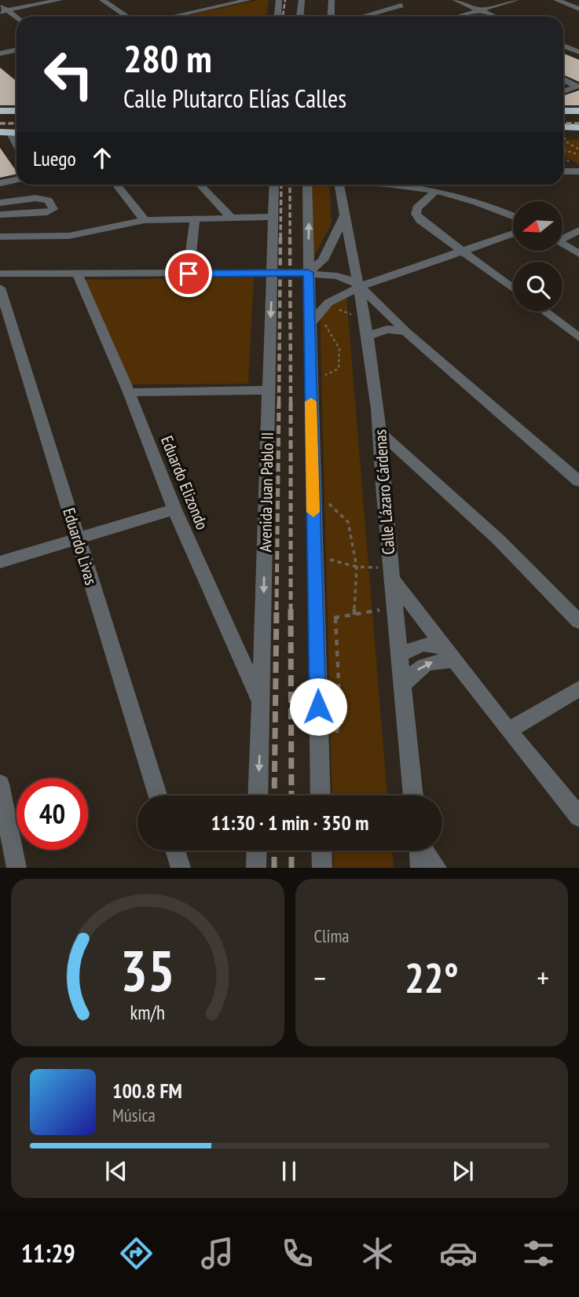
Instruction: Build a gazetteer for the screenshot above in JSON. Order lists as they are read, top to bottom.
{
  "streets": {
    "street": [
      "Eduardo Elizondo",
      "Avenida Juan Pablo II",
      "Calle Lázaro Cárdenas",
      "Eduardo Livas"
    ]
  },
  "crossings": [
    ["Eduardo Elizondo", "Avenida Juan Pablo II"]
  ],
  "north": "left",
  "page": {
    "turn": ["280 m", "Calle Plutarco Elías Calles"],
    "then": "Luego",
    "limit": "40",
    "trip": "11:30 · 1 min · 350 m",
    "tile": "Clima",
    "heat": ["−", "22°", "+"],
    "song": ["100.8 FM", "Música"],
    "tabs": "11:29",
    "gauge": ["35", "km/h"]
  }
}
